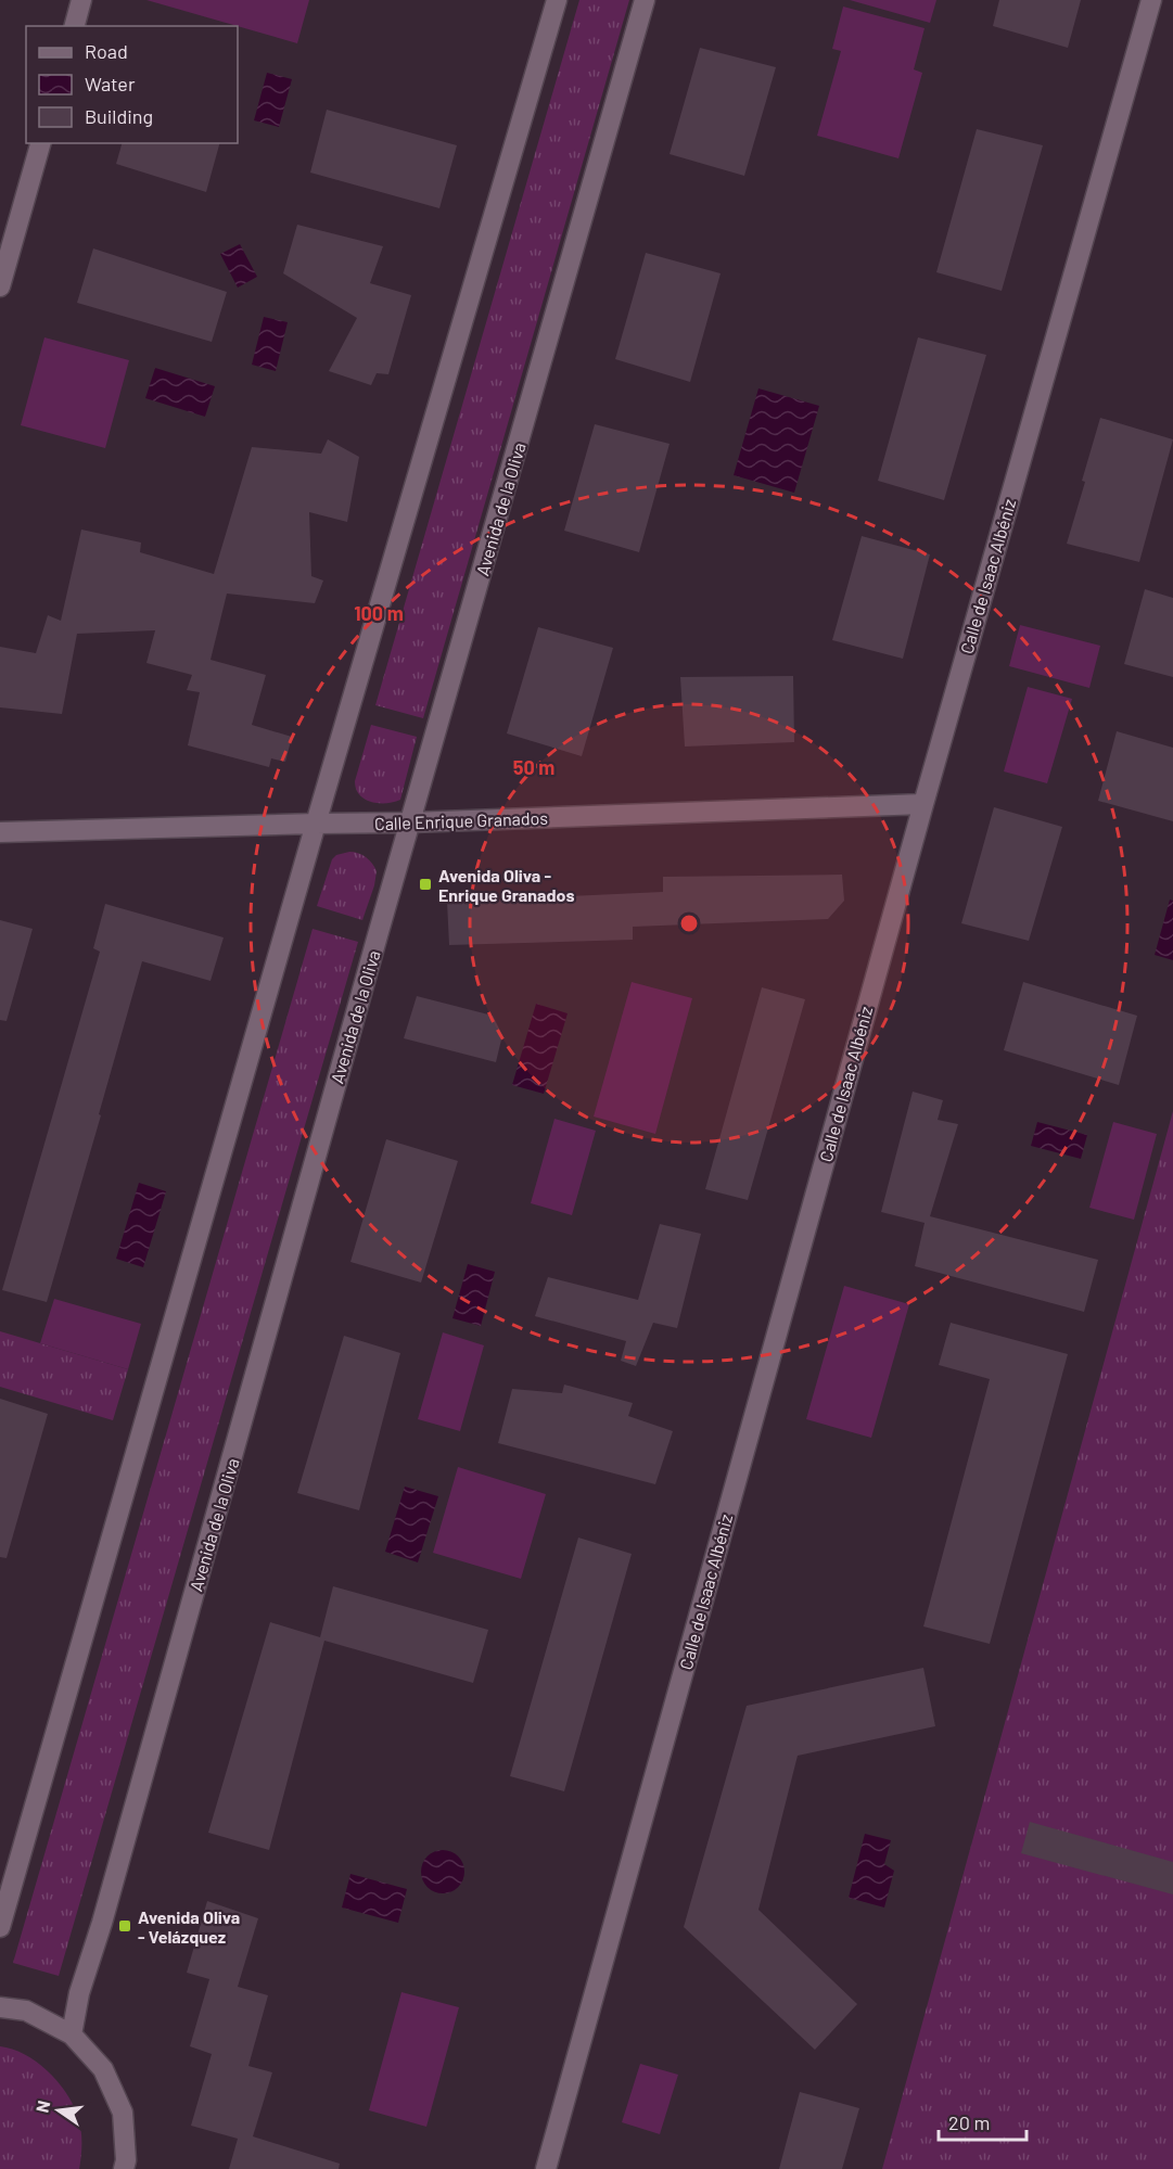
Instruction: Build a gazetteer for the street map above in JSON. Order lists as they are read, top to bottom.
{
  "streets": {
    "street": ["Avenida de la Oliva", "Calle de Isaac Albéniz", "Calle Enrique Granados"]
  },
  "crossings": [
    ["Avenida de la Oliva", "Calle Enrique Granados"],
    ["Calle de Isaac Albéniz", "Calle Enrique Granados"]
  ],
  "places": {
    "transit": ["Avenida Oliva - Enrique Granados", "Avenida Oliva - Velázquez"]
  },
  "legend": ["Road", "Water", "Building"],
  "scale_bar": "20 m",
  "north": "left",
  "rings": ["100 m", "50 m"]
}
